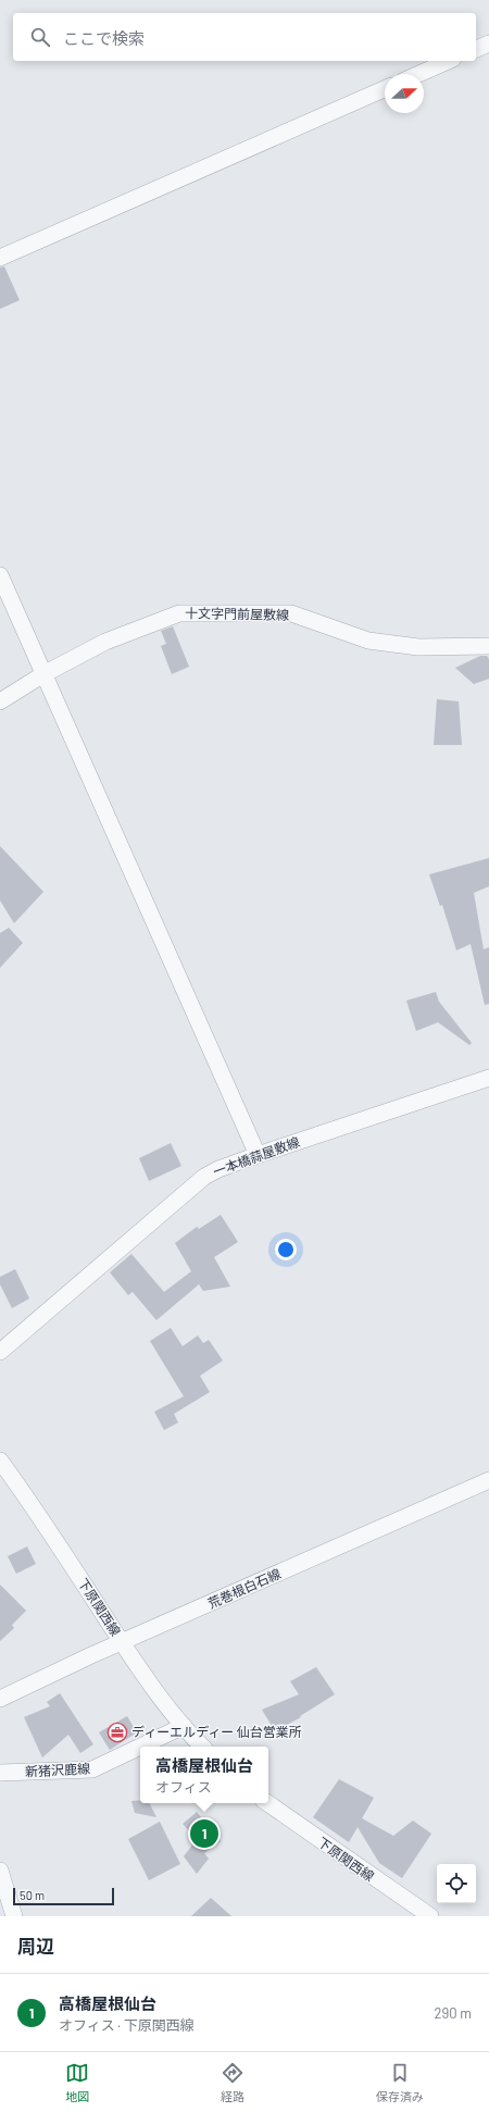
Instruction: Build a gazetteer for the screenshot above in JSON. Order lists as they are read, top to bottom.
{
  "streets": {
    "street": [
      "十文字門前屋敷線",
      "一本橋蒜屋敷線",
      "荒巻根白石線",
      "下原関西線",
      "新猪沢鹿線"
    ]
  },
  "crossings": [
    ["荒巻根白石線", "下原関西線"],
    ["下原関西線", "新猪沢鹿線"]
  ],
  "places": {
    "office": ["ディーエルディー 仙台営業所"]
  },
  "scale_bar": "50 m",
  "north": "right",
  "page": {
    "search": "ここで検索",
    "popup": ["高橋屋根仙台", "オフィス"],
    "pins": "1",
    "scale": "50 m",
    "heading": "周辺",
    "list": [
      {
        "mark": "1",
        "name": "高橋屋根仙台",
        "note": "オフィス · 下原関西線",
        "value": "290 m"
      }
    ],
    "nav": ["地図", "経路", "保存済み"]
  }
}
